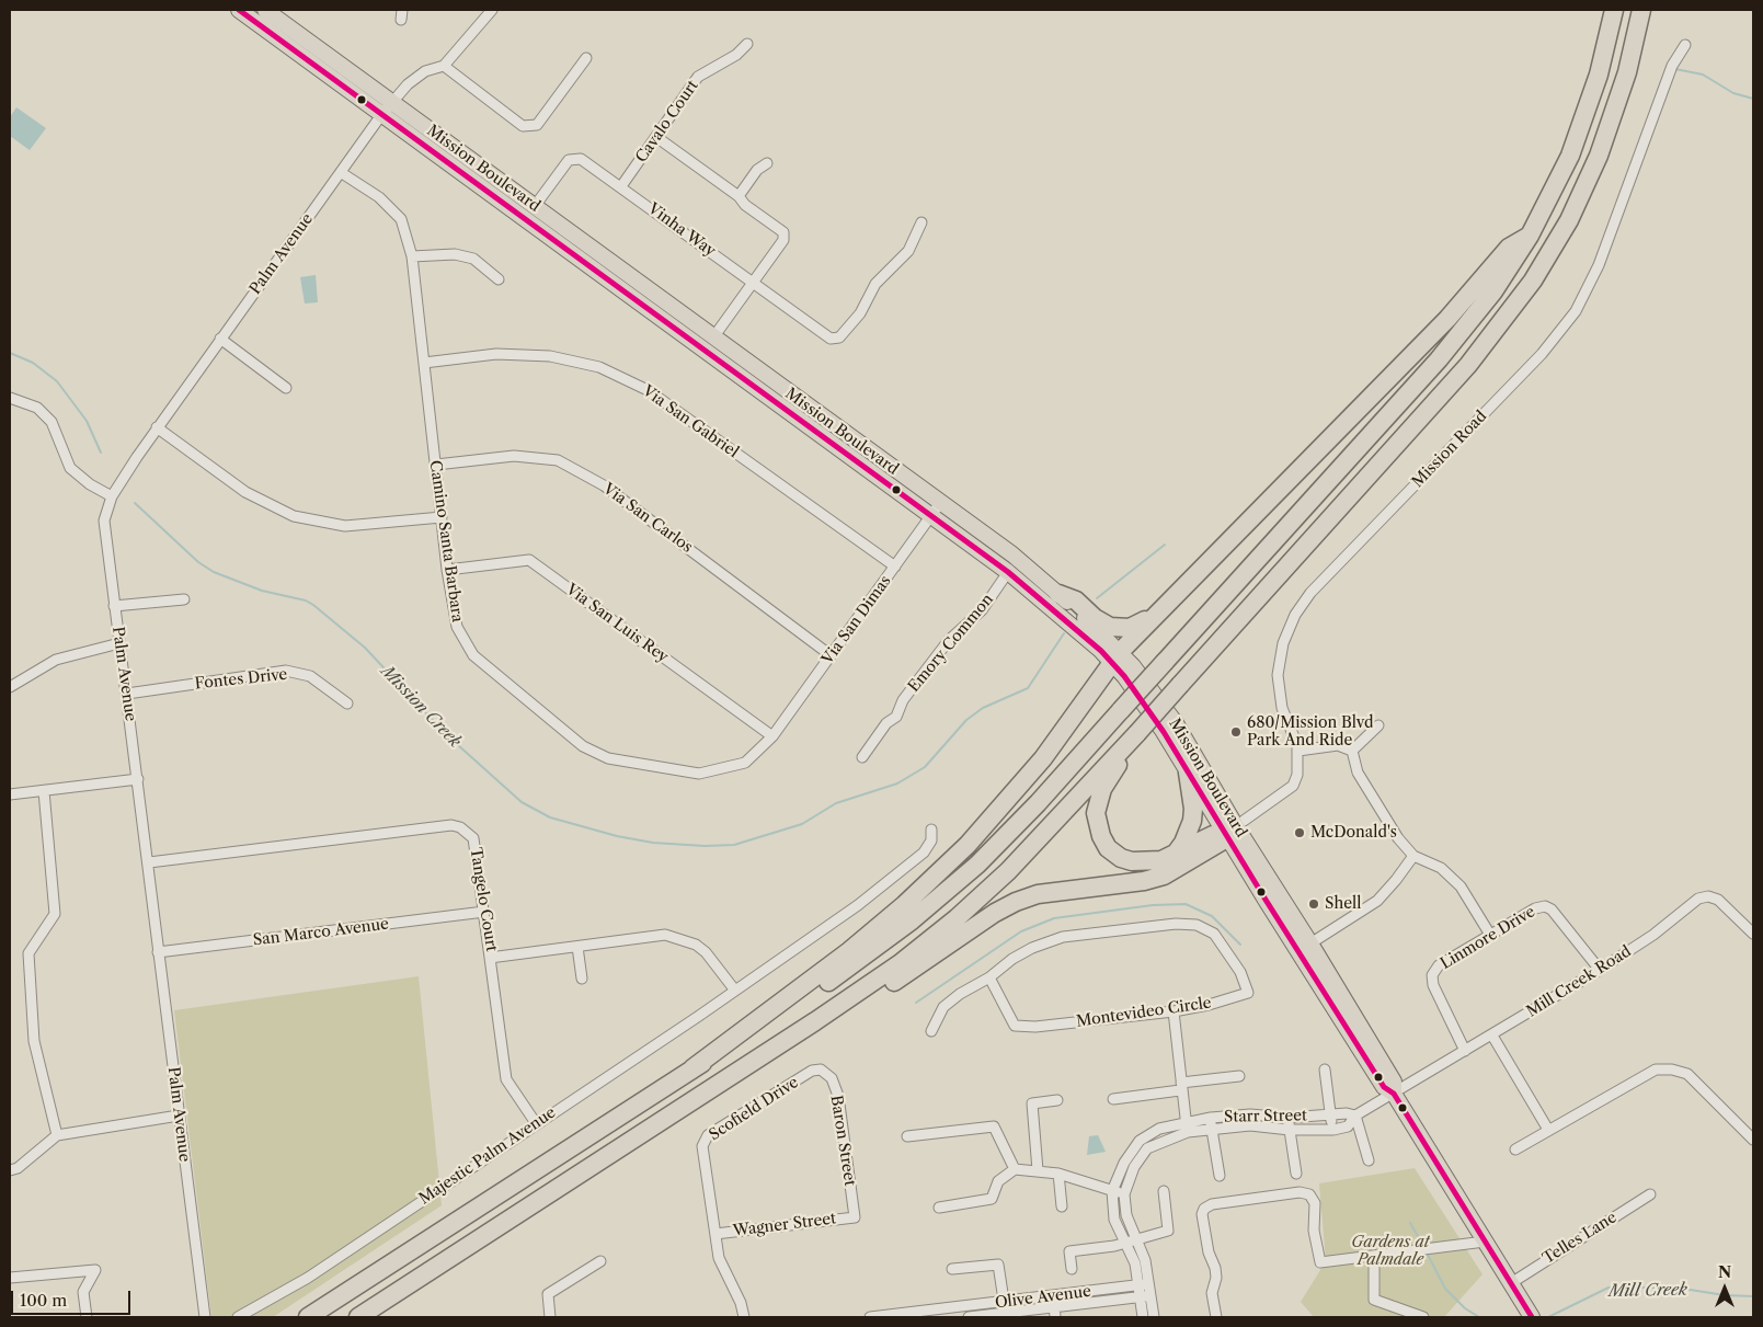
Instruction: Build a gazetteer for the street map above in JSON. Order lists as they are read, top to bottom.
{
  "streets": {
    "main road": ["Mission Boulevard"],
    "street": [
      "Cavalo Court",
      "Vinha Way",
      "Palm Avenue",
      "Via San Gabriel",
      "Mission Road",
      "Via San Carlos",
      "Camino Santa Barbara",
      "Via San Dimas",
      "Via San Luis Rey",
      "Emory Common",
      "Fontes Drive",
      "Tangelo Court",
      "San Marco Avenue",
      "Linmore Drive",
      "Mill Creek Road",
      "Montevideo Circle",
      "Scofield Drive",
      "Starr Street",
      "Baron Street",
      "Majestic Palm Avenue",
      "Wagner Street",
      "Telles Lane",
      "Olive Avenue"
    ]
  },
  "crossings": [
    ["Cavalo Court", "Vinha Way"],
    ["Mission Boulevard", "Vinha Way"],
    ["Mission Boulevard", "Palm Avenue"],
    ["Mission Boulevard", "Mission Road"],
    ["Mission Boulevard", "Via San Dimas"],
    ["Mission Boulevard", "Emory Common"],
    ["Mission Boulevard", "Mill Creek Road"],
    ["Mission Boulevard", "Telles Lane"],
    ["Palm Avenue", "Camino Santa Barbara"],
    ["Palm Avenue", "Fontes Drive"],
    ["Palm Avenue", "Tangelo Court"],
    ["Palm Avenue", "San Marco Avenue"],
    ["Via San Gabriel", "Camino Santa Barbara"],
    ["Via San Gabriel", "Via San Dimas"],
    ["Via San Carlos", "Camino Santa Barbara"],
    ["Via San Carlos", "Via San Dimas"],
    ["Camino Santa Barbara", "Via San Dimas"],
    ["Camino Santa Barbara", "Via San Luis Rey"],
    ["Via San Dimas", "Via San Luis Rey"],
    ["Tangelo Court", "San Marco Avenue"],
    ["Tangelo Court", "Majestic Palm Avenue"],
    ["Linmore Drive", "Mill Creek Road"],
    ["Scofield Drive", "Baron Street"],
    ["Scofield Drive", "Wagner Street"],
    ["Starr Street", "Olive Avenue"],
    ["Baron Street", "Wagner Street"]
  ],
  "water": ["Mission Creek", "Mill Creek"],
  "parks": ["Gardens at Palmdale"],
  "places": ["680/Mission Blvd Park And Ride", "McDonald's", "Shell"],
  "scale_bar": "100 m",
  "north": "top"
}
